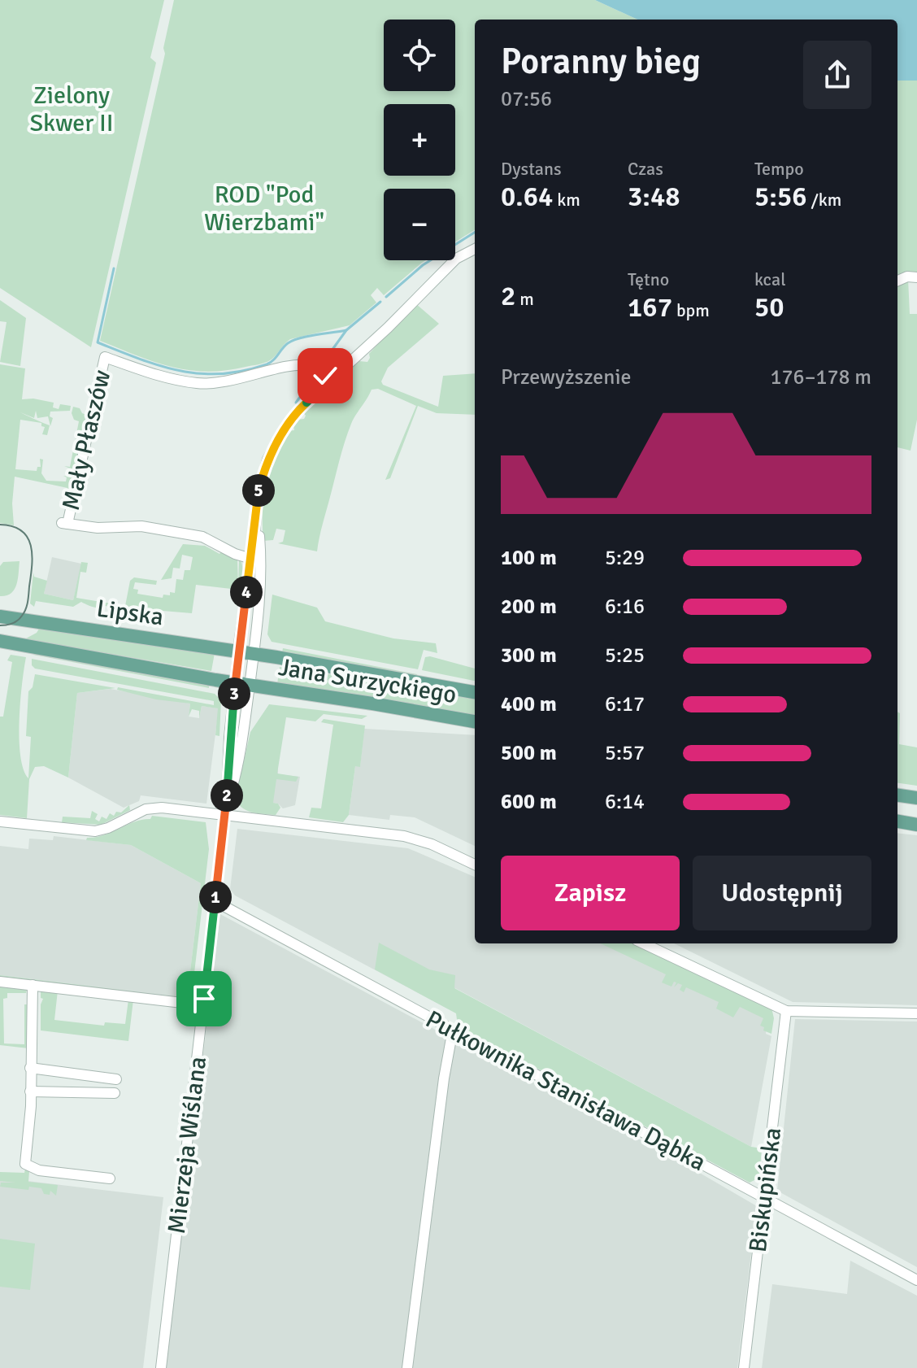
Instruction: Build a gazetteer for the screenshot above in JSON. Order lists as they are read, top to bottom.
{
  "streets": {
    "main road": ["Lipska", "Jana Surzyckiego"],
    "street": [
      "Mały Płaszów",
      "Pułkownika Stanisława Dąbka",
      "Mierzeja Wiślana",
      "Biskupińska"
    ]
  },
  "crossings": [
    ["Mały Płaszów", "Mierzeja Wiślana"],
    ["Lipska", "Jana Surzyckiego"],
    ["Lipska", "Mierzeja Wiślana"],
    ["Jana Surzyckiego", "Mierzeja Wiślana"],
    ["Pułkownika Stanisława Dąbka", "Mierzeja Wiślana"],
    ["Pułkownika Stanisława Dąbka", "Biskupińska"]
  ],
  "parks": ["Zielony Skwer II", "ROD \"Pod Wierzbami\""],
  "page": {
    "map_buttons": ["+", "−"],
    "heading": ["Poranny bieg", "07:56"],
    "stats": [
      ["Dystans", "0.64 km"],
      ["Czas", "3:48"],
      ["Tempo", "5:56 /km"],
      ["2 m"],
      ["Tętno", "167 bpm"],
      ["kcal", "50"]
    ],
    "chart": ["Przewyższenie", "176–178 m"],
    "pins": [
      "5",
      "4",
      "3",
      "2",
      "1"
    ],
    "list": [
      {
        "name": "100 m",
        "note": "5:29"
      },
      {
        "name": "200 m",
        "note": "6:16"
      },
      {
        "name": "300 m",
        "note": "5:25"
      },
      {
        "name": "400 m",
        "note": "6:17"
      },
      {
        "name": "500 m",
        "note": "5:57"
      },
      {
        "name": "600 m",
        "note": "6:14"
      }
    ],
    "buttons": ["Zapisz", "Udostępnij"]
  }
}
